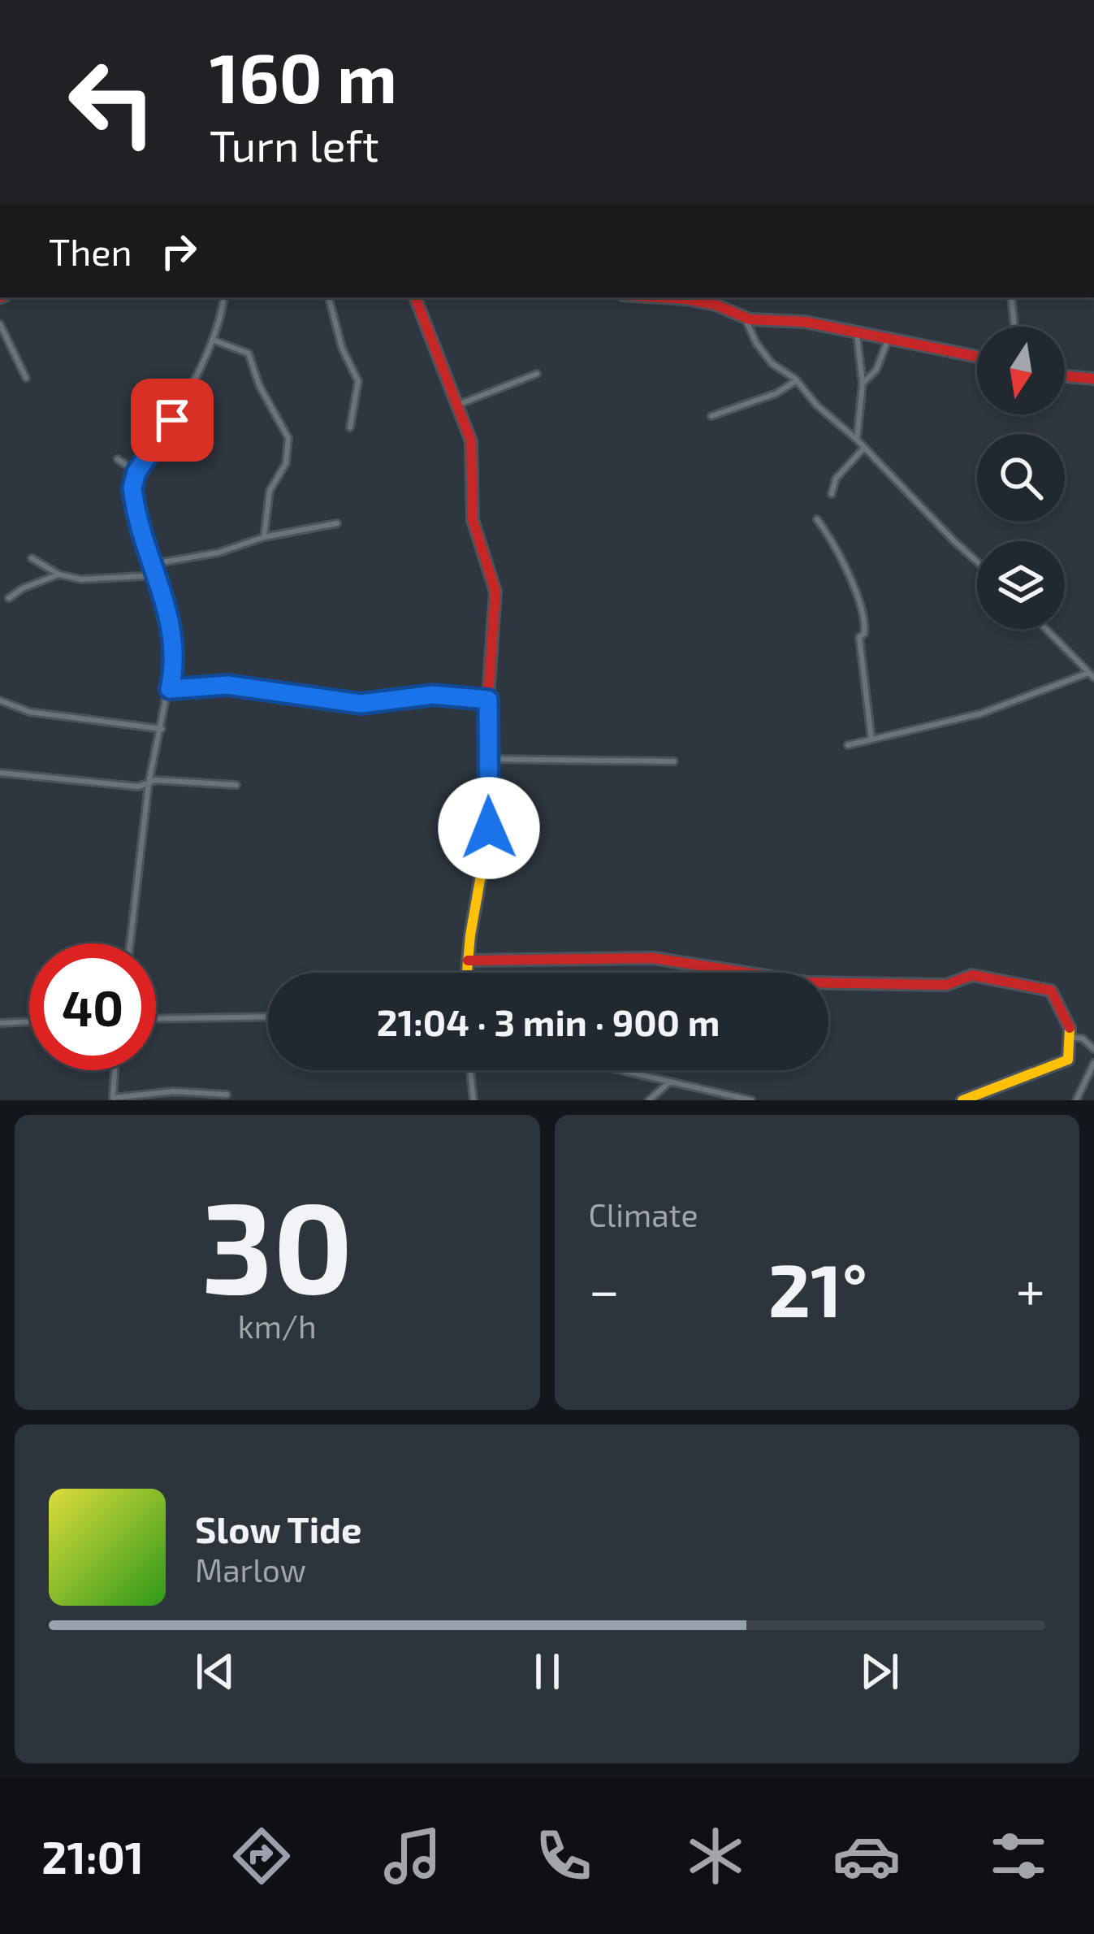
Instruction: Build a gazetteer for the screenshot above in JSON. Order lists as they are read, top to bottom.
{
  "north": "bottom",
  "page": {
    "turn": ["160 m", "Turn left"],
    "then": "Then",
    "limit": "40",
    "trip": "21:04 · 3 min · 900 m",
    "tile": [
      ["30", "km/h"],
      "Climate"
    ],
    "heat": ["−", "21°", "+"],
    "song": ["Slow Tide", "Marlow"],
    "tabs": "21:01"
  }
}
